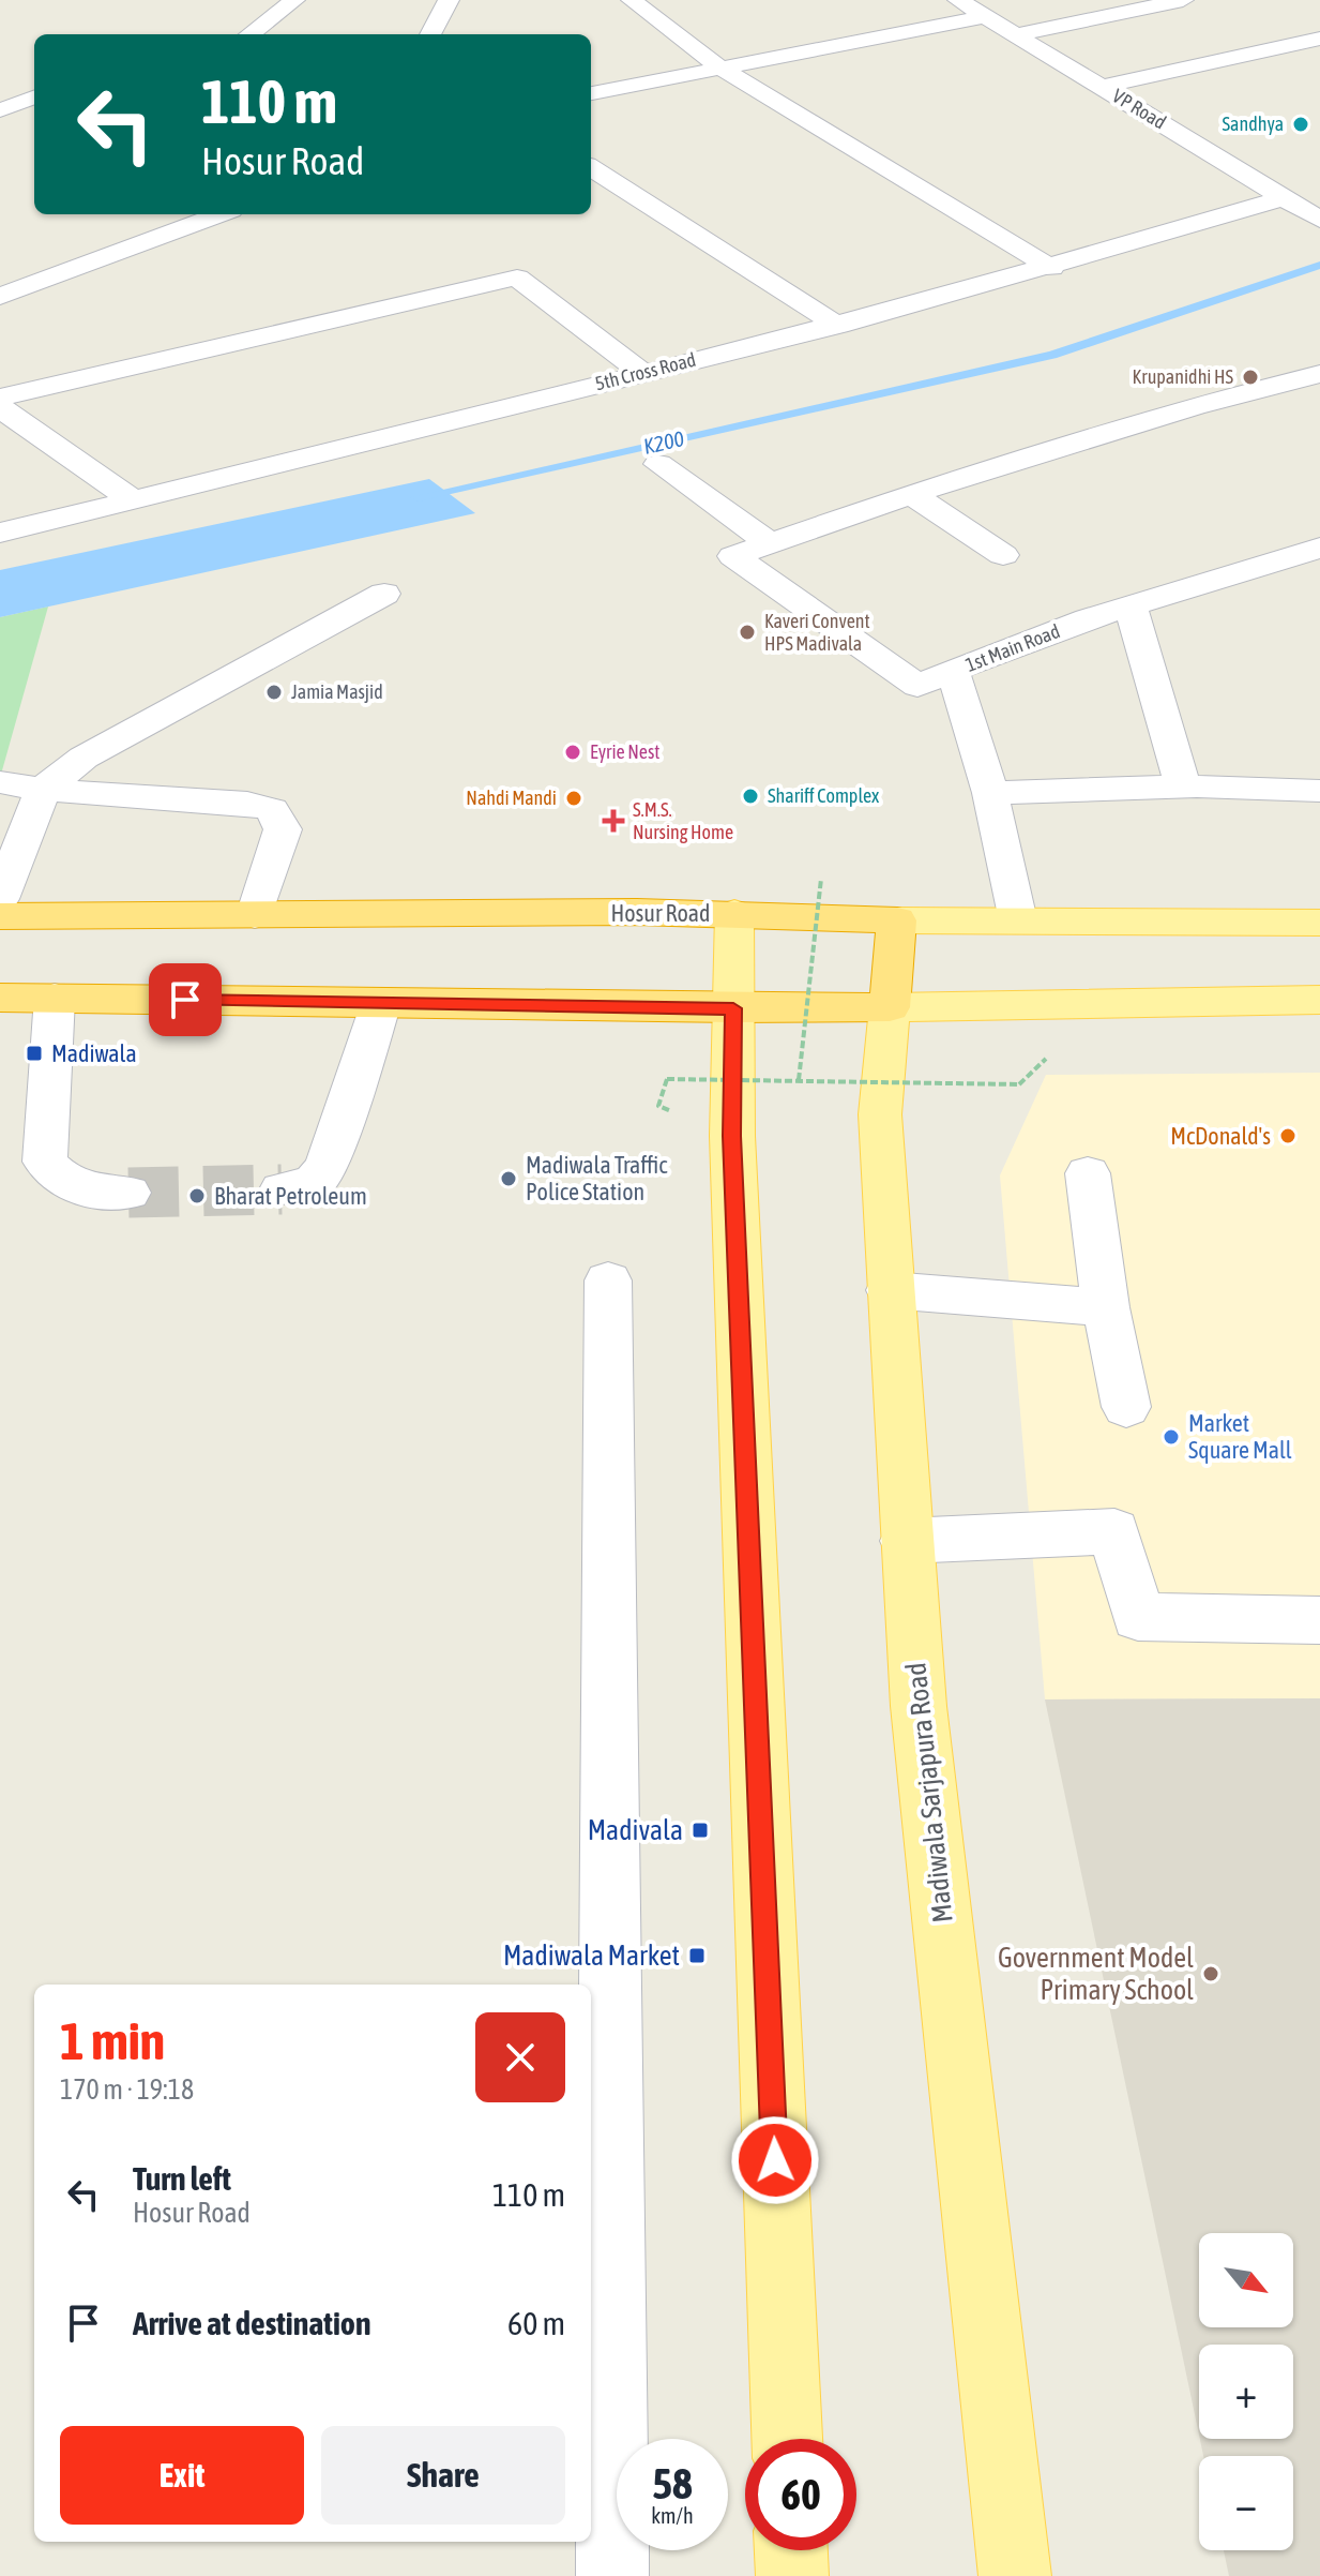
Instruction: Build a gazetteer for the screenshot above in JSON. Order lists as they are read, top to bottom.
{
  "streets": {
    "highway": ["Hosur Road"],
    "main road": ["Madiwala Sarjapura Road"],
    "street": ["VP Road", "5th Cross Road", "1st Main Road"]
  },
  "crossings": [
    ["VP Road", "5th Cross Road"],
    ["1st Main Road", "Hosur Road"]
  ],
  "water": ["K200"],
  "places": {
    "other": [
      "Sandhya",
      "Krupanidhi HS",
      "Kaveri Convent HPS Madivala",
      "Jamia Masjid",
      "Eyrie Nest",
      "Shariff Complex",
      "Nahdi Mandi",
      "McDonald's",
      "Madiwala Traffic Police Station",
      "Bharat Petroleum",
      "Market Square Mall",
      "Government Model Primary School"
    ],
    "health": ["S.M.S. Nursing Home"],
    "transit": ["Madiwala", "Madivala", "Madiwala Market"]
  },
  "north": "bottom right",
  "page": {
    "turn": ["110 m", "Hosur Road"],
    "heading": ["1 min", "170 m · 19:18"],
    "list": [
      {
        "name": "Turn left",
        "note": "Hosur Road",
        "value": "110 m"
      },
      {
        "name": "Arrive at destination",
        "value": "60 m"
      }
    ],
    "map_buttons": ["+", "−"],
    "buttons": ["Exit", "Share"],
    "speed": "58 km/h",
    "limit": "60"
  }
}
